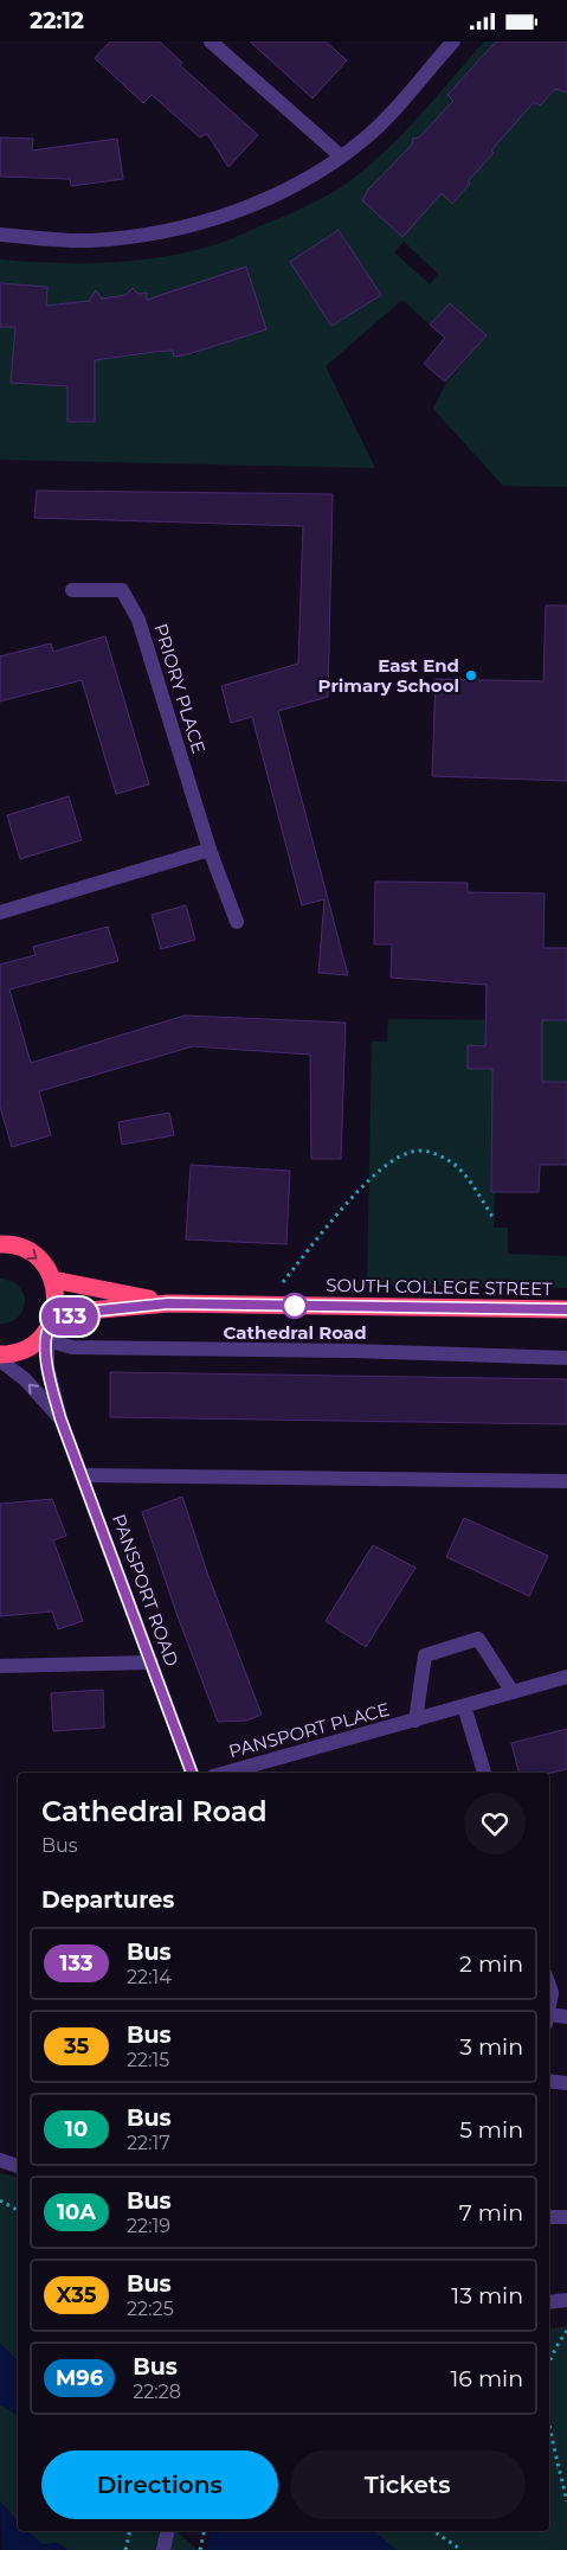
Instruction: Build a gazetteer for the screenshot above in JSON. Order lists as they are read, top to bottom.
{
  "streets": {
    "highway": ["SOUTH COLLEGE STREET"],
    "street": ["PRIORY PLACE", "PANSPORT ROAD", "PANSPORT PLACE"]
  },
  "places": ["East End Primary School", "Cathedral Road"],
  "lines": ["bus line 133"],
  "page": {
    "status": "22:12",
    "on_map": "133",
    "heading": [
      ["Cathedral Road", "Bus"],
      "Departures"
    ],
    "list": [
      {
        "mark": "133",
        "name": "Bus",
        "note": "22:14",
        "value": "2 min"
      },
      {
        "mark": "35",
        "name": "Bus",
        "note": "22:15",
        "value": "3 min"
      },
      {
        "mark": "10",
        "name": "Bus",
        "note": "22:17",
        "value": "5 min"
      },
      {
        "mark": "10A",
        "name": "Bus",
        "note": "22:19",
        "value": "7 min"
      },
      {
        "mark": "X35",
        "name": "Bus",
        "note": "22:25",
        "value": "13 min"
      },
      {
        "mark": "M96",
        "name": "Bus",
        "note": "22:28",
        "value": "16 min"
      }
    ],
    "buttons": ["Directions", "Tickets"]
  }
}
